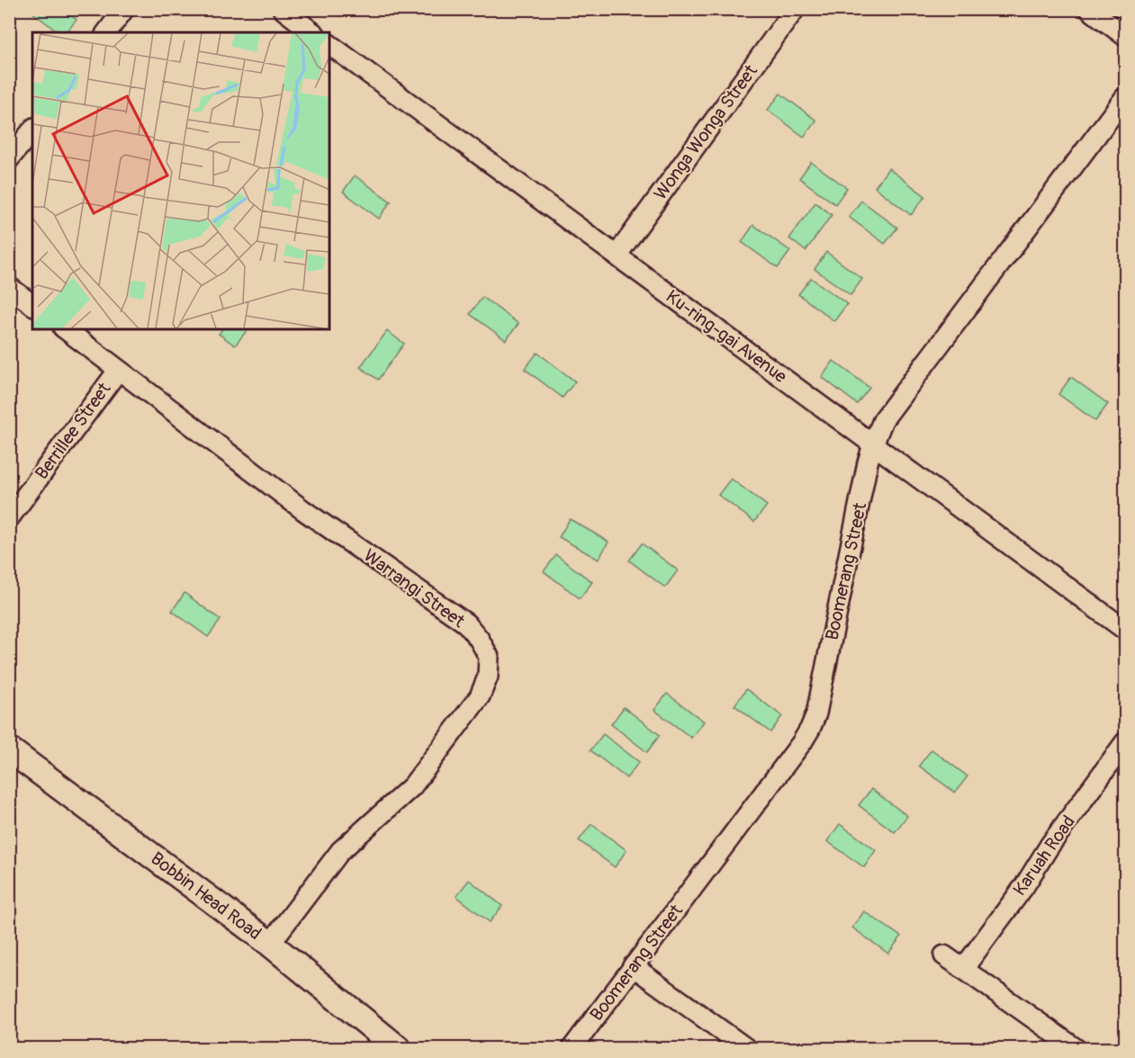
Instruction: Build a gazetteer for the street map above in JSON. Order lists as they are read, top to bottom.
{
  "streets": {
    "main road": ["Bobbin Head Road"],
    "street": [
      "Wonga Wonga Street",
      "Ku-ring-gai Avenue",
      "Berrillee Street",
      "Boomerang Street",
      "Warrangi Street",
      "Karuah Road"
    ]
  },
  "crossings": [
    ["Wonga Wonga Street", "Ku-ring-gai Avenue"],
    ["Ku-ring-gai Avenue", "Boomerang Street"],
    ["Berrillee Street", "Warrangi Street"],
    ["Warrangi Street", "Bobbin Head Road"]
  ]
}
